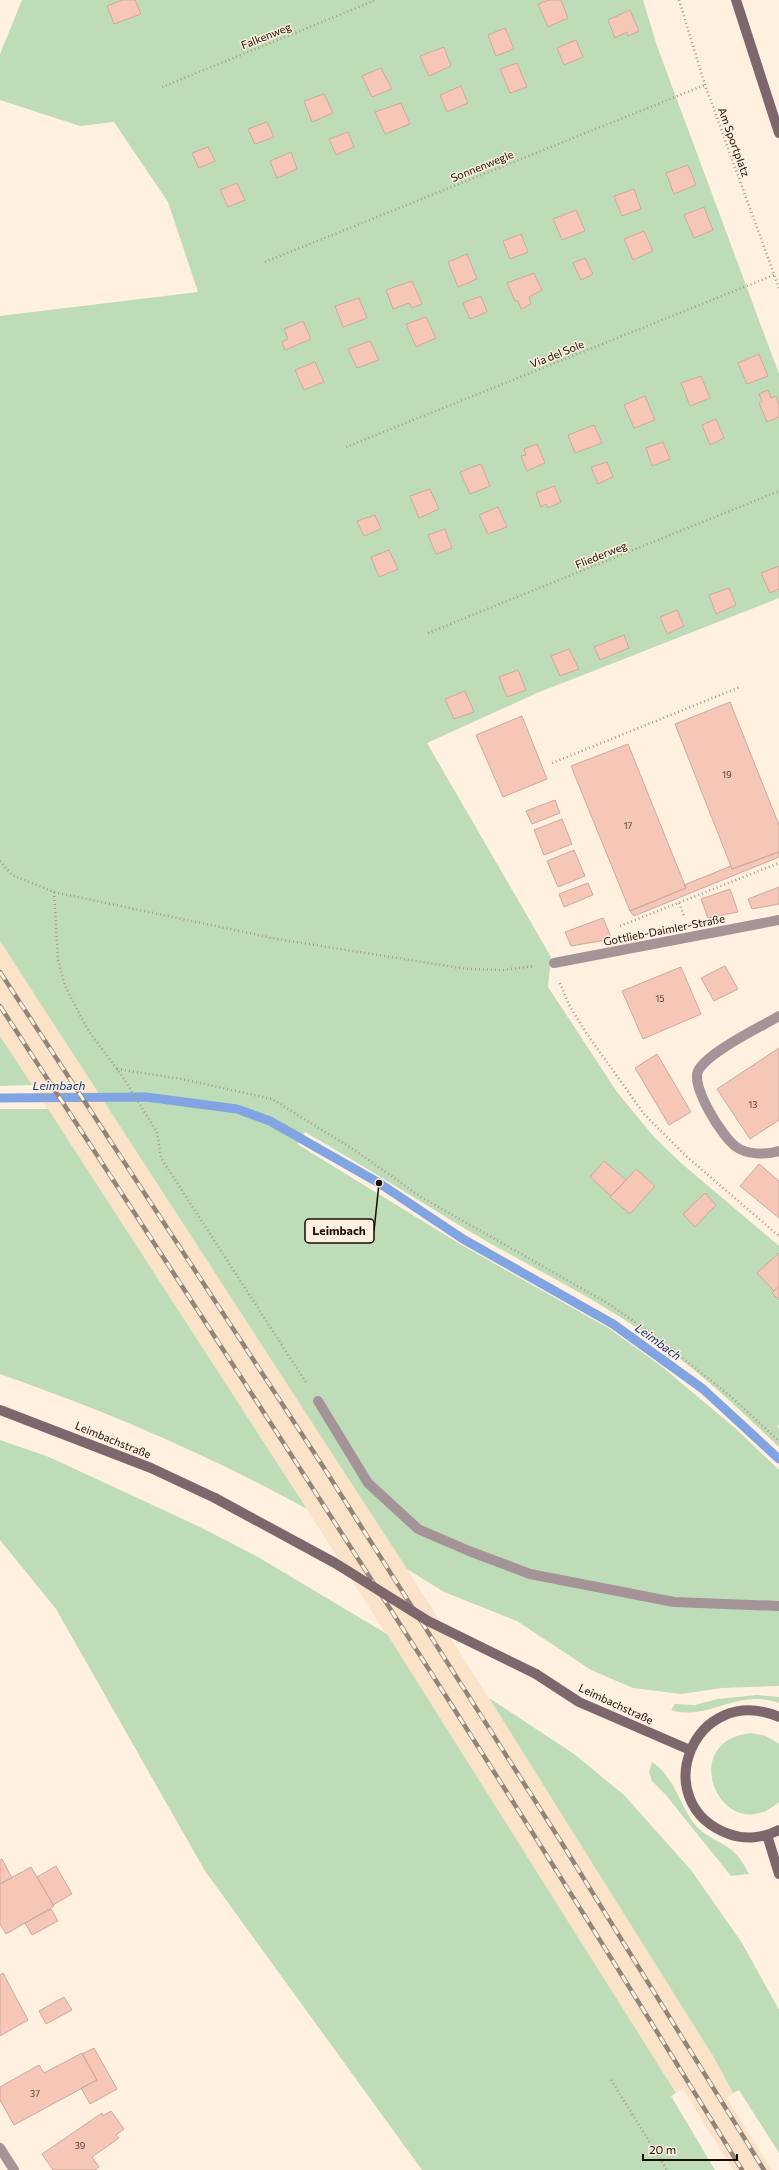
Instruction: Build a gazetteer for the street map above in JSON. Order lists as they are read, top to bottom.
{
  "streets": {
    "street": ["Gottlieb-Daimler-Straße", "Leimbachstraße"],
    "path": [
      "Falkenweg",
      "Am Sportplatz",
      "Sonnenwegle",
      "Via del Sole",
      "Fliederweg"
    ]
  },
  "crossings": [
    ["Am Sportplatz", "Sonnenwegle"],
    ["Am Sportplatz", "Via del Sole"]
  ],
  "water": ["Leimbach"],
  "places": ["Leimbach"],
  "house_numbers": [
    "19",
    "17",
    "15",
    "13",
    "37",
    "39"
  ],
  "scale_bar": "20 m"
}
